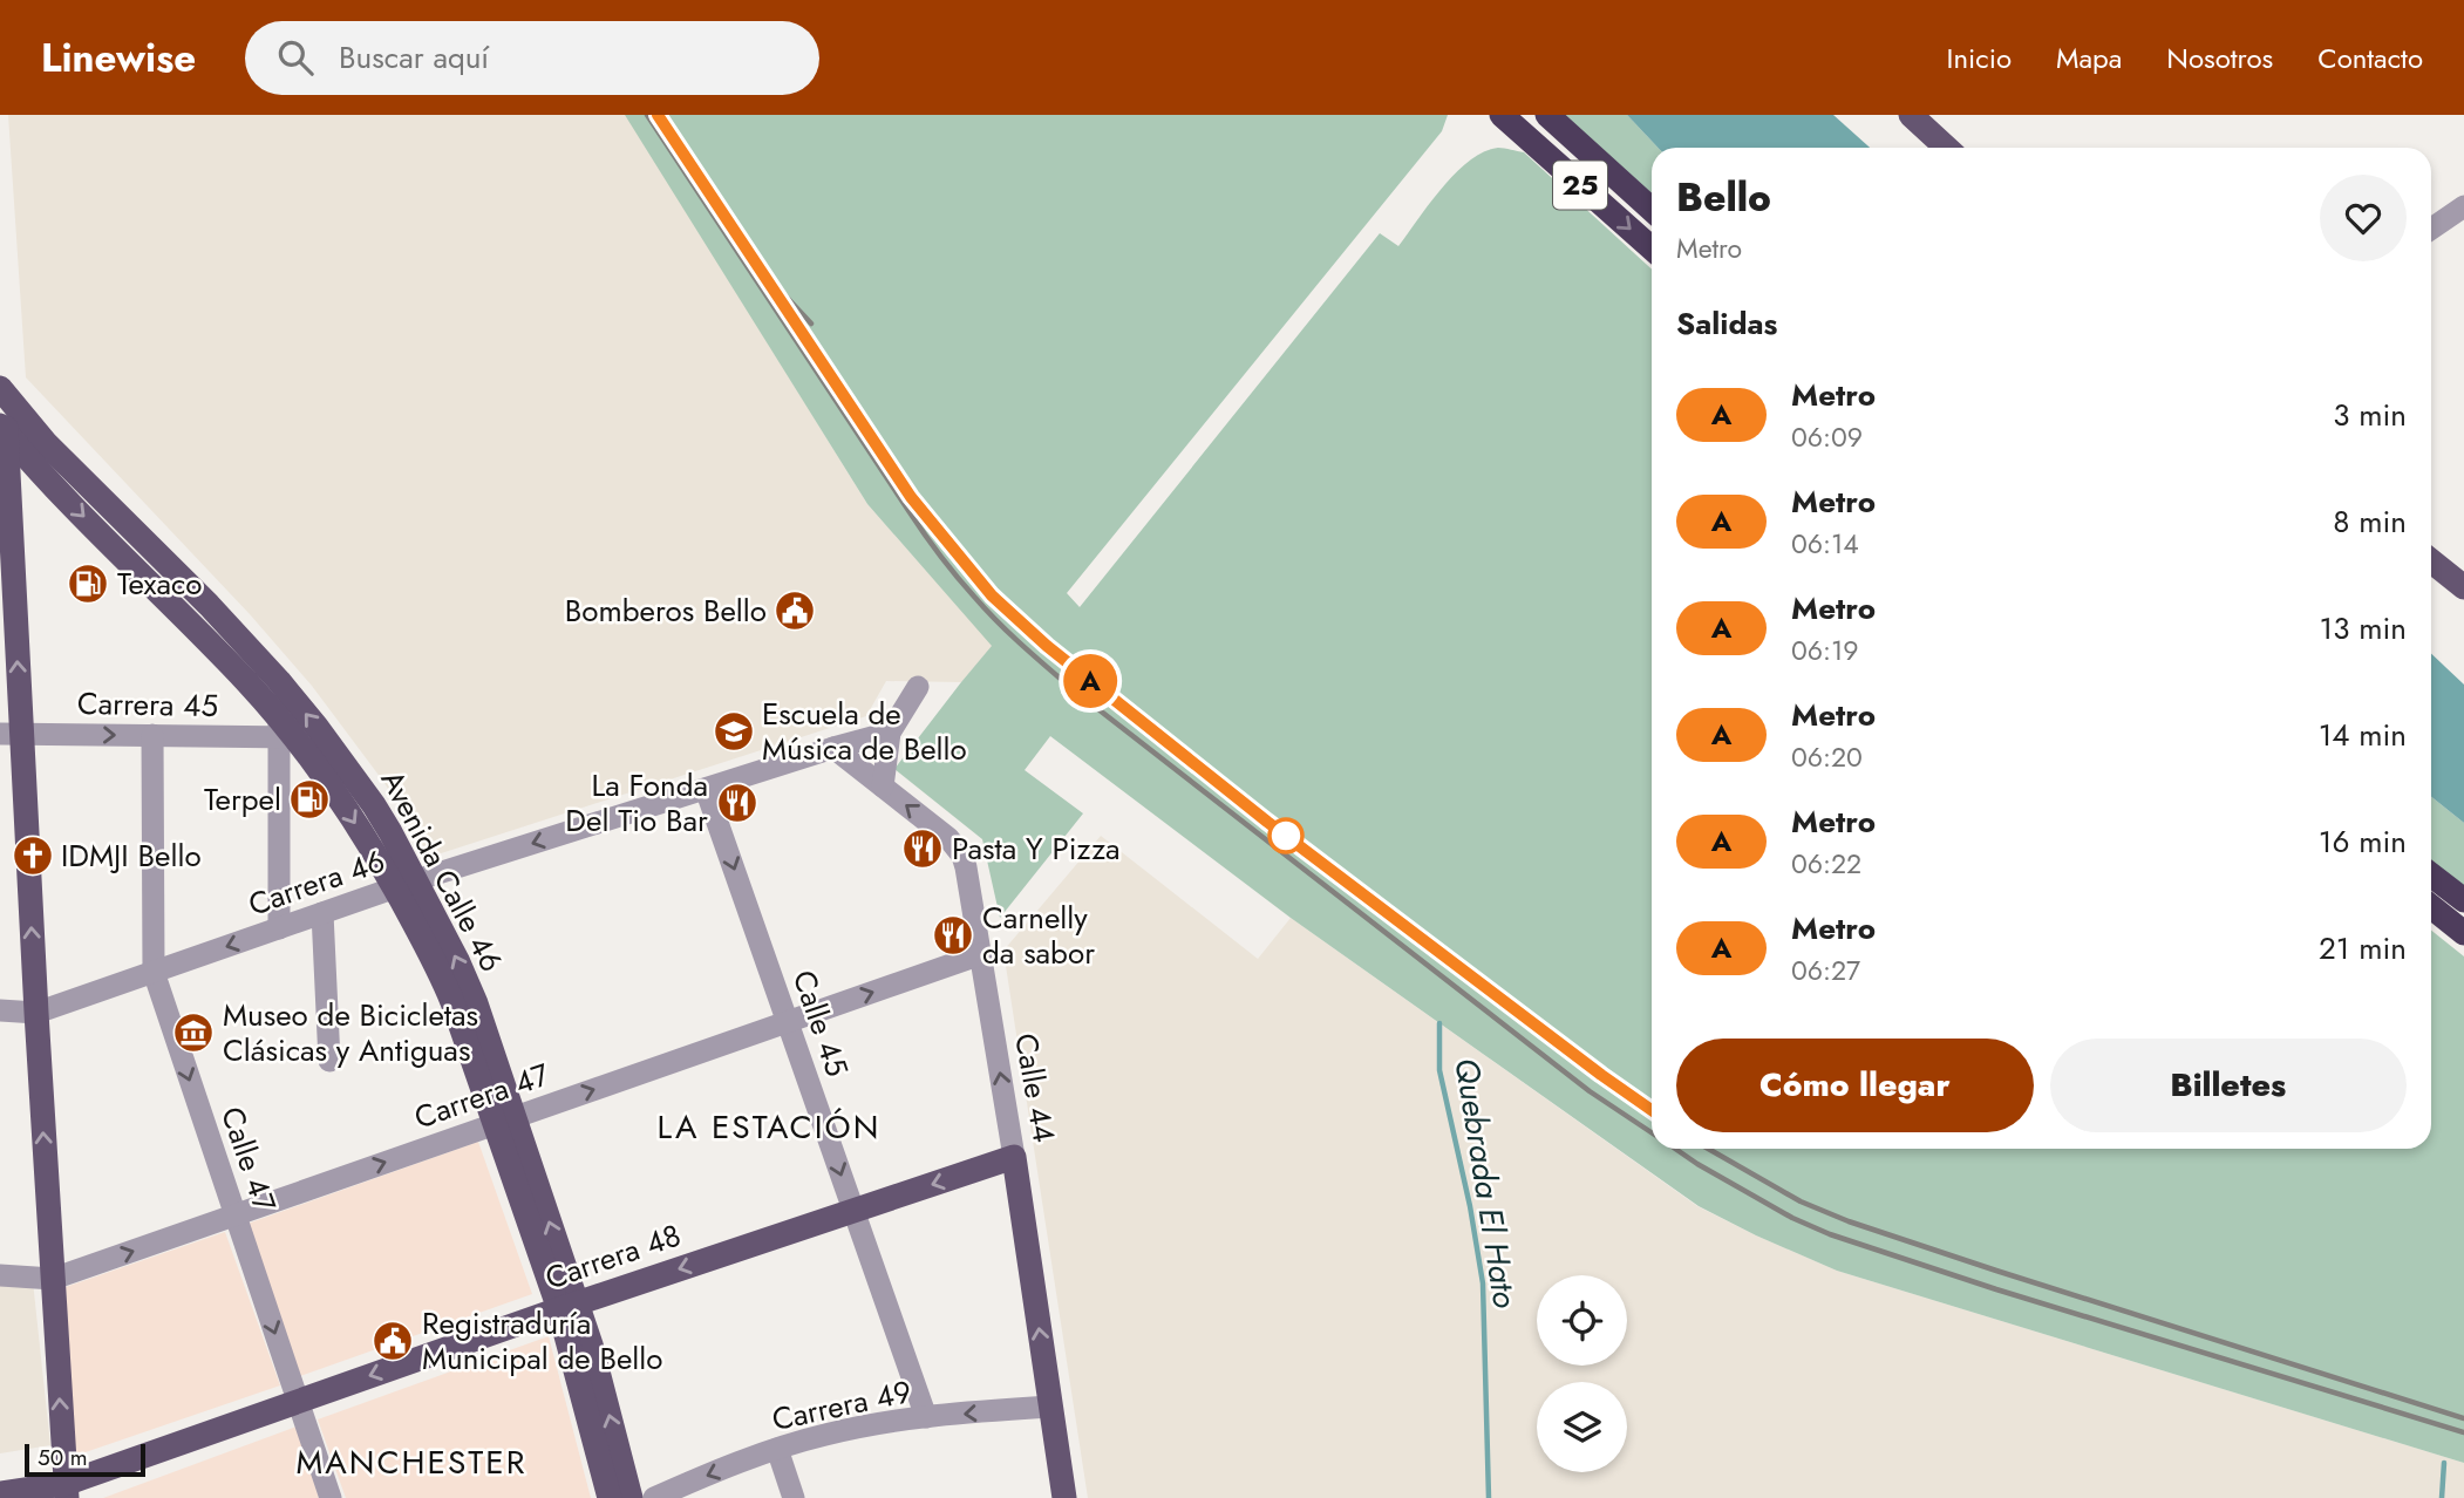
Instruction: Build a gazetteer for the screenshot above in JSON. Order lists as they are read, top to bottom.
{
  "streets": {
    "highway": ["25"],
    "main road": ["Avenida Calle 46", "Calle 44", "Carrera 48"],
    "street": [
      "Carrera 45",
      "Carrera 46",
      "Calle 45",
      "Carrera 47",
      "Calle 47",
      "Carrera 49"
    ]
  },
  "crossings": [
    ["Carrera 45", "Avenida Calle 46"],
    ["Carrera 45", "Calle 47"],
    ["Avenida Calle 46", "Carrera 46"],
    ["Avenida Calle 46", "Carrera 47"],
    ["Avenida Calle 46", "Carrera 48"],
    ["Carrera 46", "Calle 45"],
    ["Carrera 46", "Calle 44"],
    ["Carrera 46", "Calle 47"],
    ["Calle 45", "Carrera 47"],
    ["Calle 45", "Carrera 48"],
    ["Calle 45", "Carrera 49"],
    ["Calle 44", "Carrera 47"],
    ["Calle 44", "Carrera 48"],
    ["Calle 44", "Carrera 49"],
    ["Carrera 47", "Calle 47"],
    ["Calle 47", "Carrera 48"]
  ],
  "one_way": [
    "Carrera 45",
    "Carrera 46",
    "Calle 45",
    "Calle 44",
    "Carrera 47",
    "Carrera 48",
    "Carrera 49"
  ],
  "districts": ["LA ESTACIÓN", "MANCHESTER"],
  "water": ["Quebrada El Hato"],
  "places": {
    "fuel station": ["Texaco", "Terpel"],
    "public building": ["Bomberos Bello", "Registraduría Municipal de Bello"],
    "school or university": ["Escuela de Música de Bello"],
    "restaurant": ["La Fonda Del Tio Bar", "Pasta Y Pizza", "Carnelly da sabor"],
    "church": ["IDMJI Bello"],
    "museum": ["Museo de Bicicletas Clásicas y Antiguas"]
  },
  "lines": ["metro line A"],
  "scale_bar": "50 m",
  "page": {
    "header": "Linewise",
    "search": "Buscar aquí",
    "nav": [
      "Inicio",
      "Mapa",
      "Nosotros",
      "Contacto"
    ],
    "on_map": "A",
    "heading": [
      ["Bello", "Metro"],
      "Salidas"
    ],
    "list": [
      {
        "mark": "A",
        "name": "Metro",
        "note": "06:09",
        "value": "3 min"
      },
      {
        "mark": "A",
        "name": "Metro",
        "note": "06:14",
        "value": "8 min"
      },
      {
        "mark": "A",
        "name": "Metro",
        "note": "06:19",
        "value": "13 min"
      },
      {
        "mark": "A",
        "name": "Metro",
        "note": "06:20",
        "value": "14 min"
      },
      {
        "mark": "A",
        "name": "Metro",
        "note": "06:22",
        "value": "16 min"
      },
      {
        "mark": "A",
        "name": "Metro",
        "note": "06:27",
        "value": "21 min"
      }
    ],
    "buttons": ["Cómo llegar", "Billetes"],
    "scale": "50 m"
  }
}
